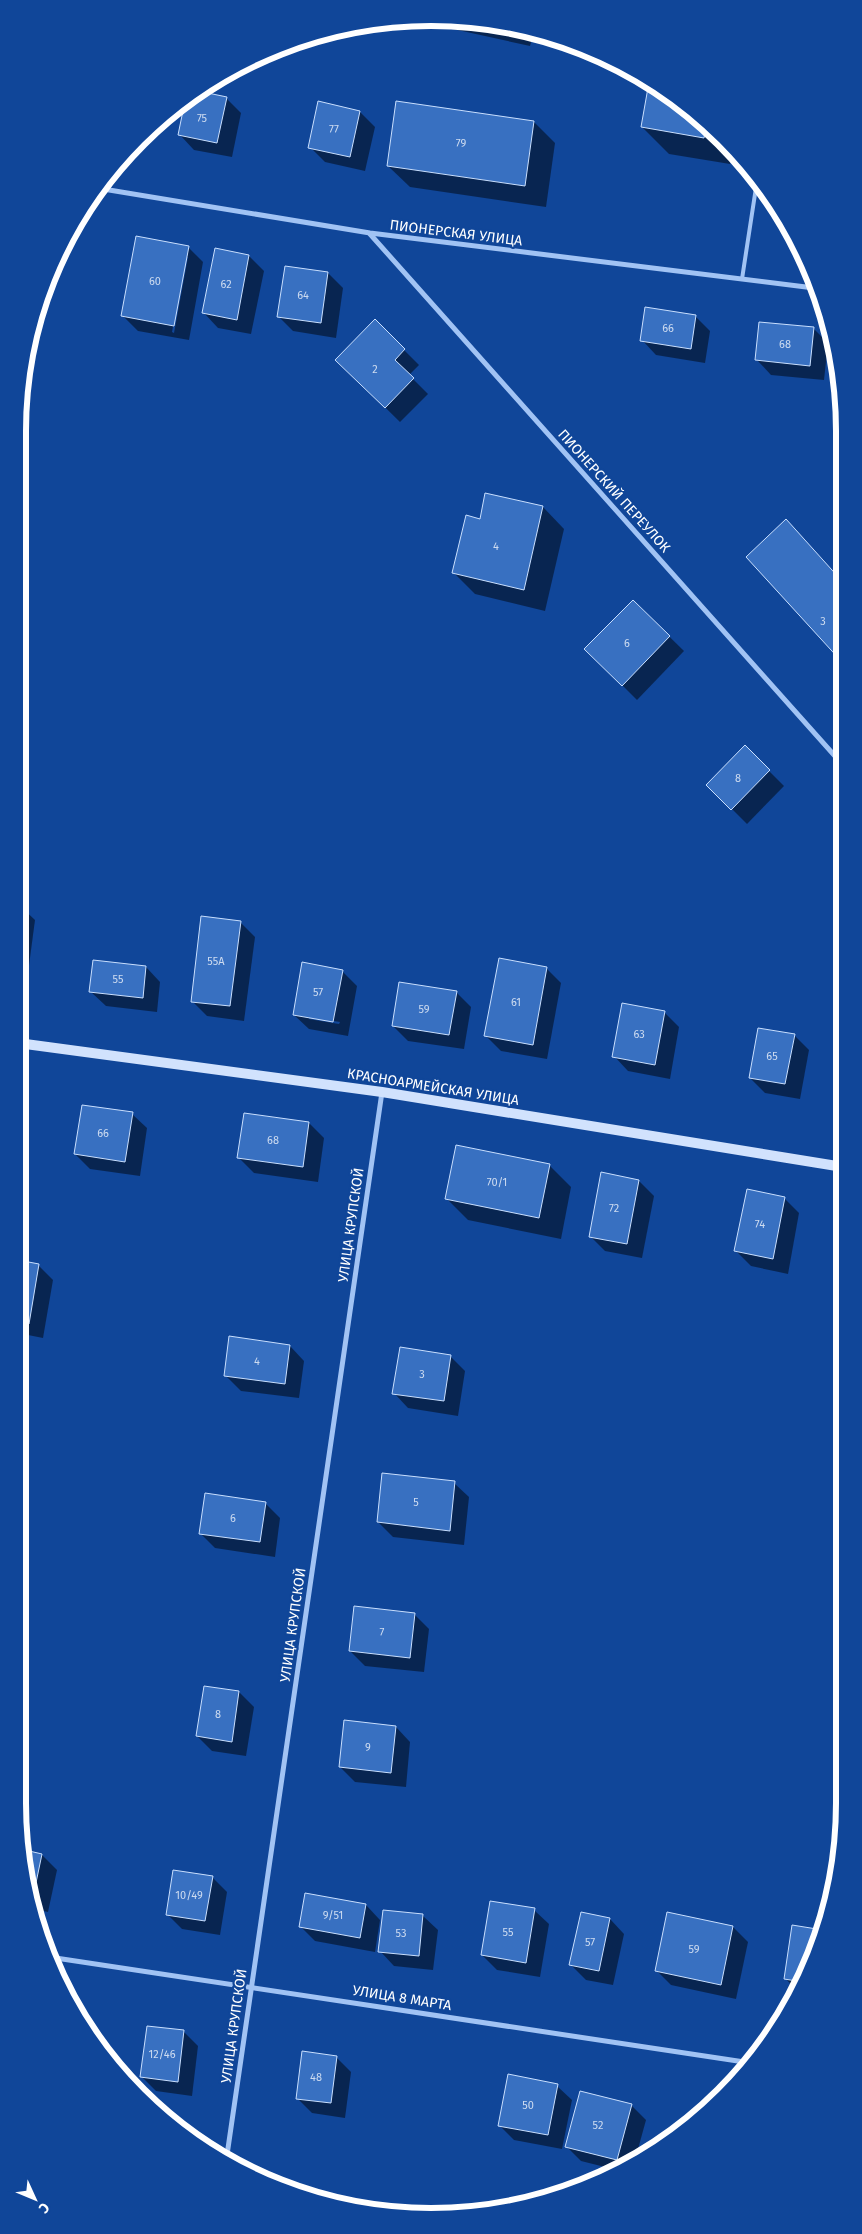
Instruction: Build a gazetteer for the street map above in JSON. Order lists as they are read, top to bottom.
{
  "streets": {
    "street": [
      "ПИОНЕРСКАЯ УЛИЦА",
      "ПИОНЕРСКИЙ ПЕРЕУЛОК",
      "КРАСНОАРМЕЙСКАЯ УЛИЦА",
      "УЛИЦА КРУПСКОЙ",
      "УЛИЦА 8 МАРТА"
    ]
  },
  "crossings": [
    ["ПИОНЕРСКАЯ УЛИЦА", "ПИОНЕРСКИЙ ПЕРЕУЛОК"],
    ["КРАСНОАРМЕЙСКАЯ УЛИЦА", "УЛИЦА КРУПСКОЙ"],
    ["УЛИЦА КРУПСКОЙ", "УЛИЦА 8 МАРТА"]
  ],
  "house_numbers": [
    "75",
    "77",
    "79",
    "60",
    "62",
    "64",
    "66",
    "68",
    "2",
    "4",
    "3",
    "6",
    "8",
    "55А",
    "55",
    "57",
    "61",
    "59",
    "63",
    "65",
    "66",
    "68",
    "70/1",
    "72",
    "74",
    "4",
    "3",
    "5",
    "6",
    "7",
    "8",
    "9",
    "10/49",
    "9/51",
    "55",
    "53",
    "57",
    "59",
    "12/46",
    "48",
    "50",
    "52"
  ],
  "north": "bottom right"
}
